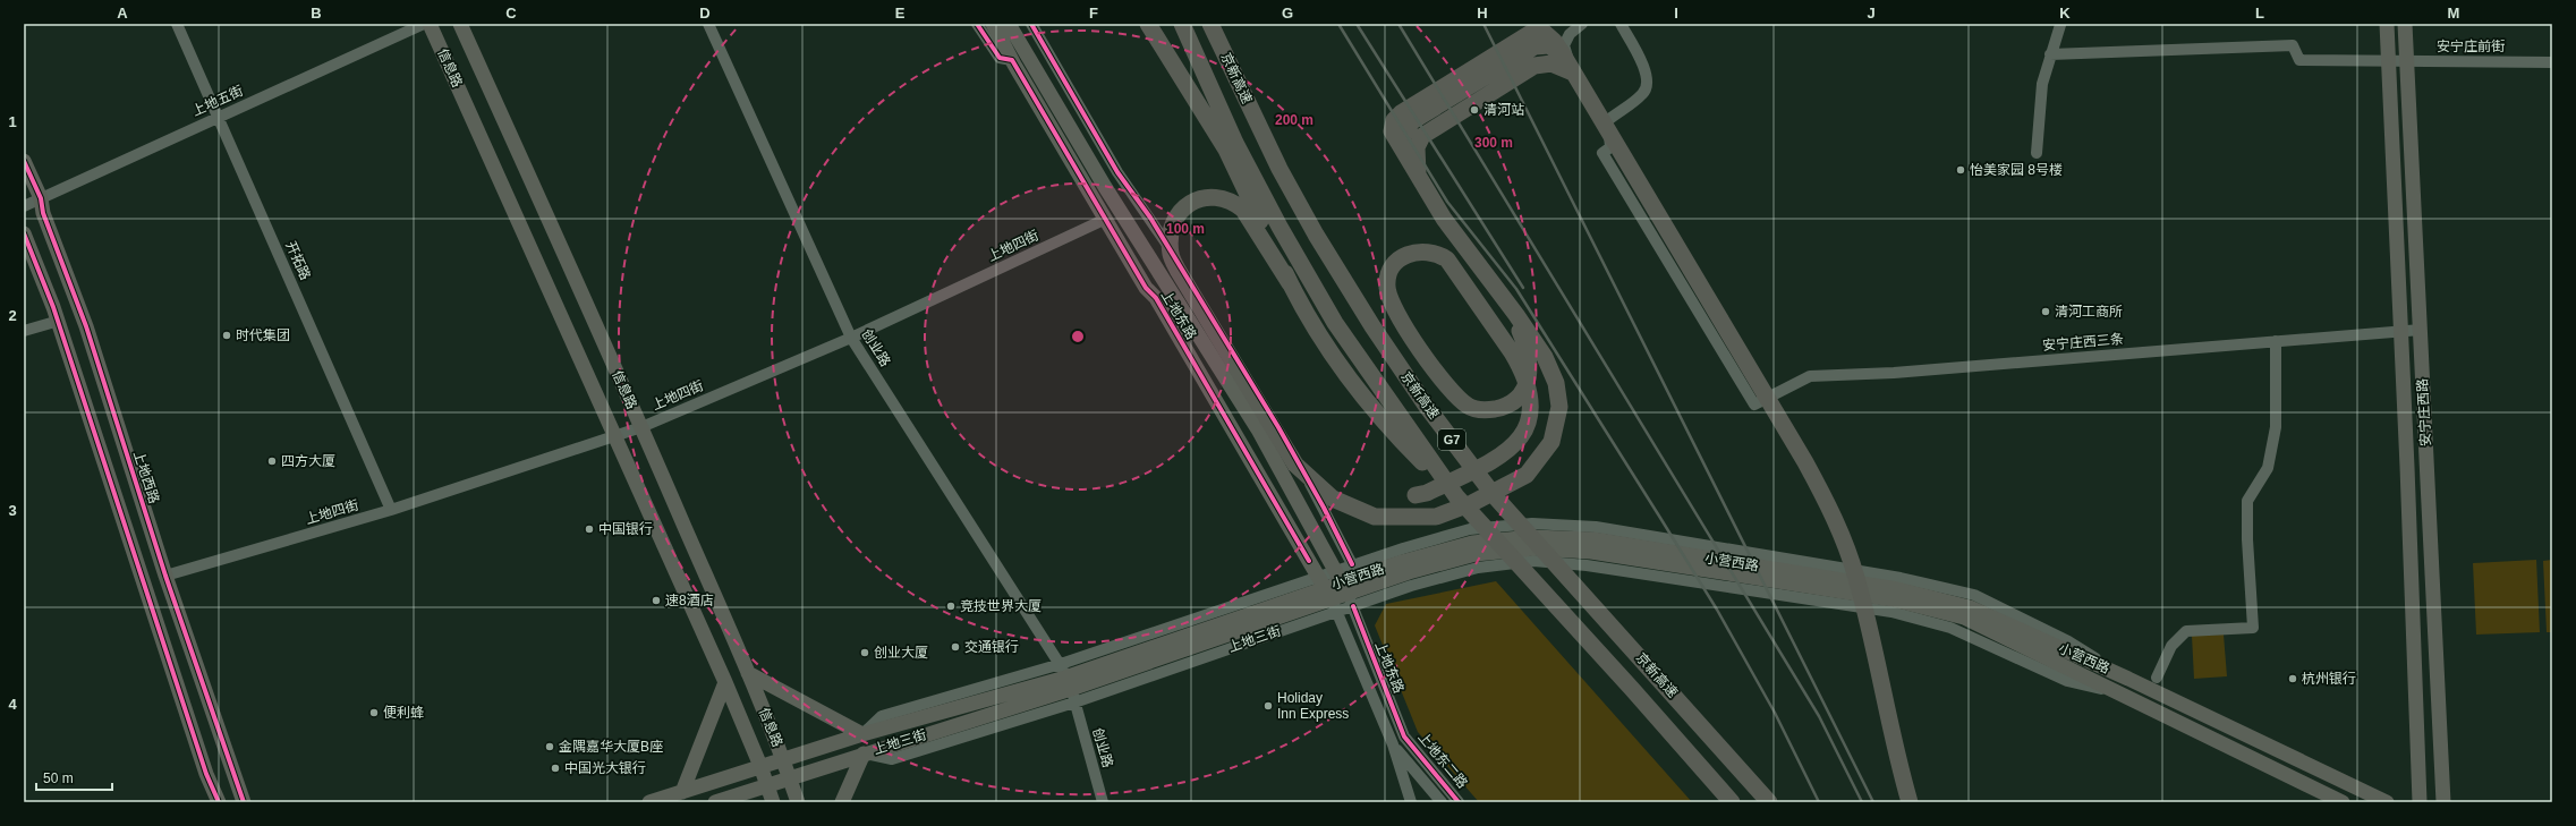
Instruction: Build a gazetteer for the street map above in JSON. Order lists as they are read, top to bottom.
{
  "streets": {
    "highway": ["京新高速", "G7"],
    "main road": [
      "信息路",
      "上地东路",
      "安宁庄西路",
      "上地西路",
      "小营西路",
      "上地三街"
    ],
    "street": [
      "安宁庄前街",
      "上地五街",
      "上地四街",
      "开拓路",
      "安宁庄西三条",
      "创业路",
      "上地东二路"
    ]
  },
  "crossings": [
    ["安宁庄前街", "安宁庄西路"],
    ["信息路", "上地四街"],
    ["信息路", "上地三街"],
    ["上地五街", "开拓路"],
    ["上地五街", "上地西路"],
    ["上地四街", "开拓路"],
    ["上地四街", "上地东路"],
    ["上地四街", "创业路"],
    ["上地四街", "上地西路"],
    ["上地东路", "小营西路"],
    ["上地东路", "上地三街"],
    ["上地东路", "上地东二路"],
    ["安宁庄西三条", "安宁庄西路"],
    ["创业路", "上地三街"],
    ["小营西路", "上地三街"]
  ],
  "places": [
    "清河站",
    "怡美家园 8号楼",
    "清河工商所",
    "时代集团",
    "四方大厦",
    "中国银行",
    "速8酒店",
    "竞技世界大厦",
    "交通银行",
    "创业大厦",
    "杭州银行",
    "Holiday Inn Express",
    "便利蜂",
    "金隅嘉华大厦B座",
    "中国光大银行"
  ],
  "scale_bar": "50 m",
  "grid": {
    "columns": [
      "A",
      "B",
      "C",
      "D",
      "E",
      "F",
      "G",
      "H",
      "I",
      "J",
      "K",
      "L",
      "M"
    ],
    "rows": [
      "1",
      "2",
      "3",
      "4"
    ]
  },
  "rings": ["200 m", "300 m", "100 m"]
}
